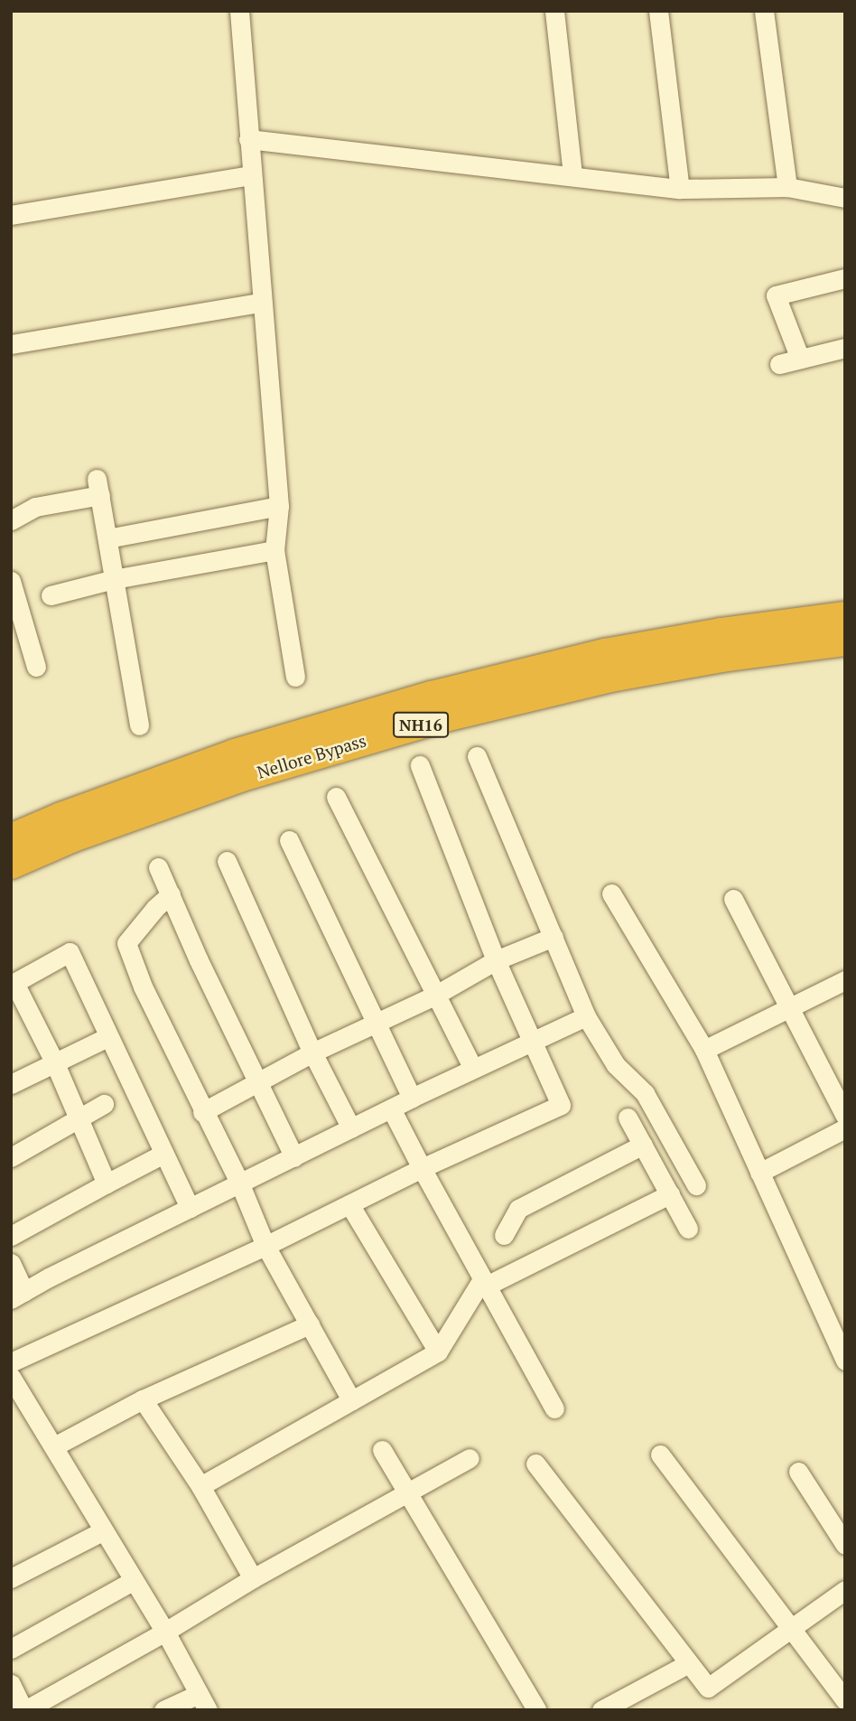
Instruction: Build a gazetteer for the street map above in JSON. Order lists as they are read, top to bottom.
{
  "streets": {
    "highway": ["NH16", "Nellore Bypass"]
  }
}
